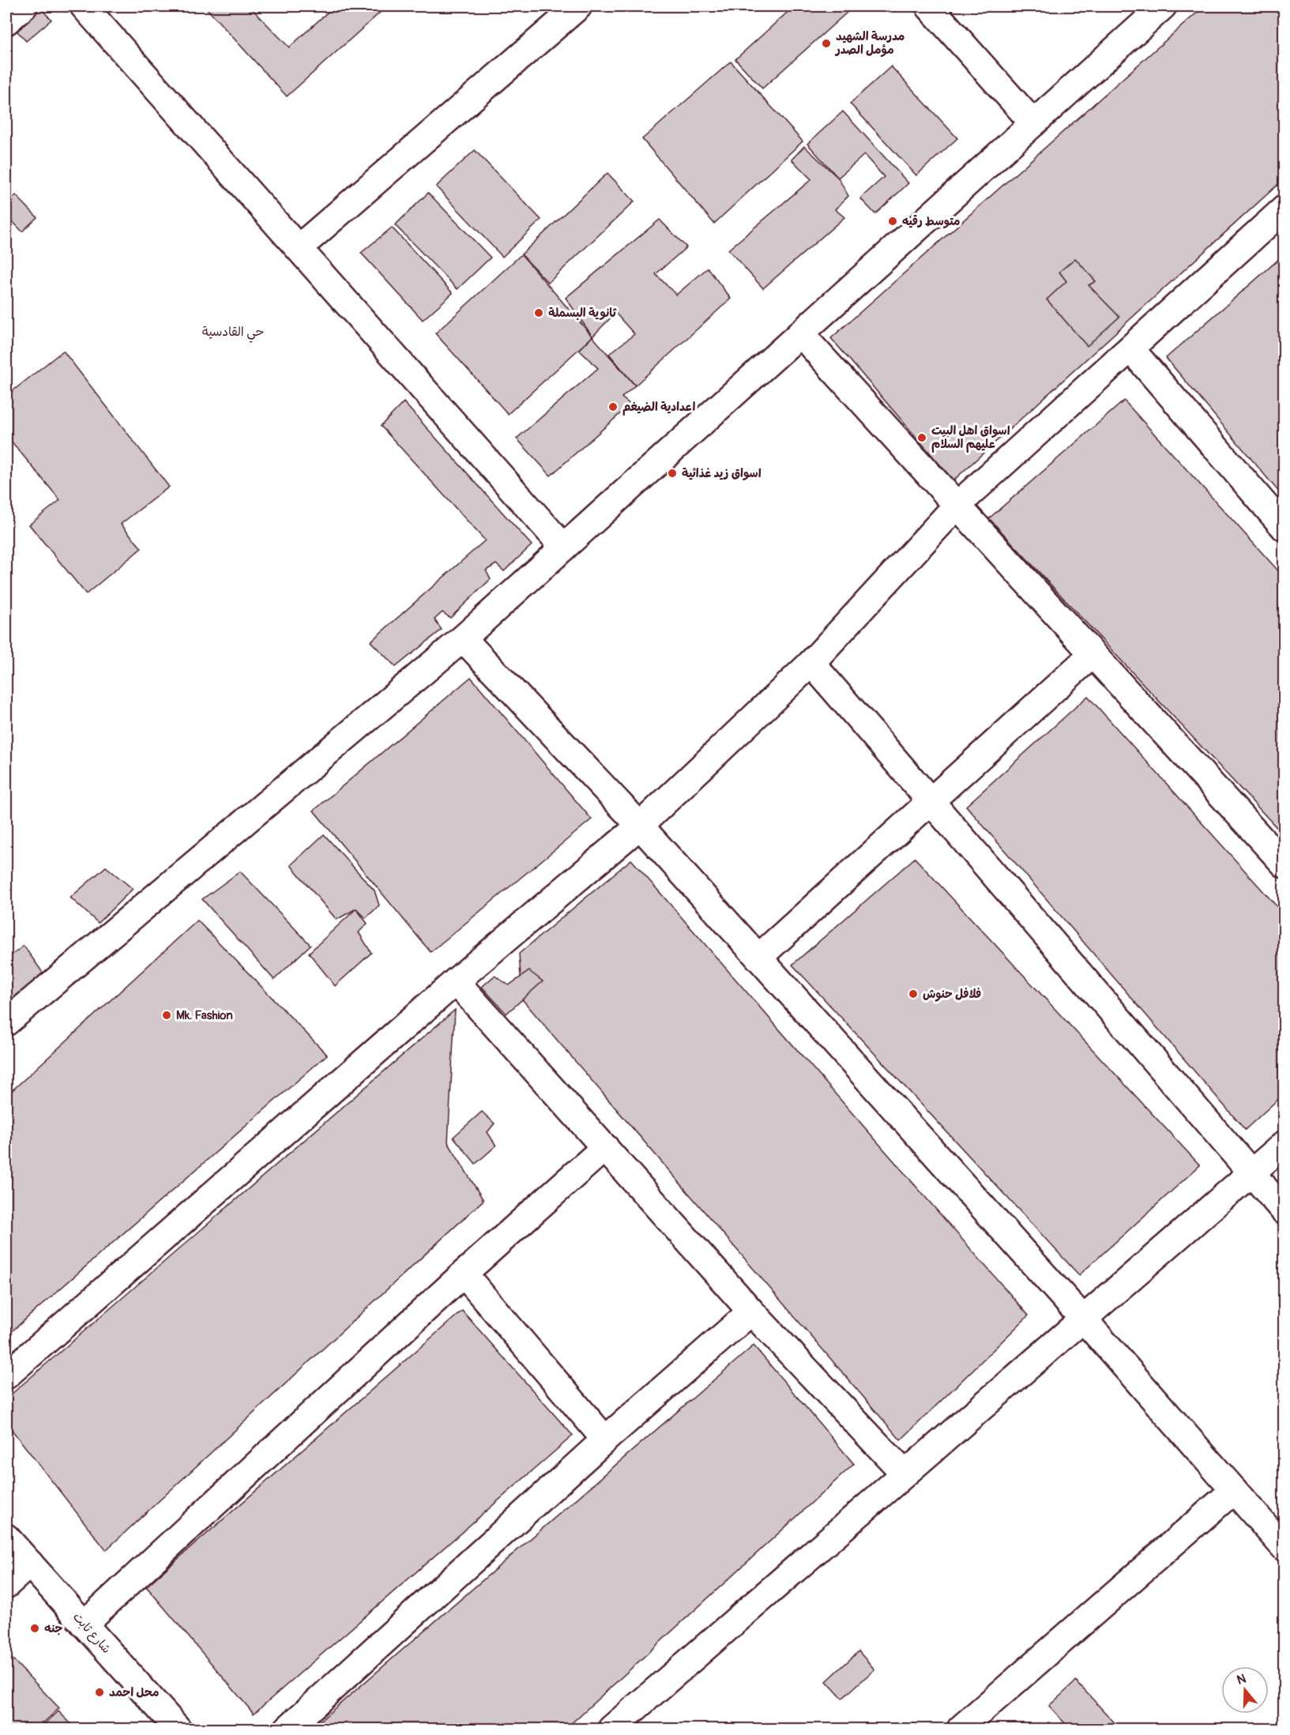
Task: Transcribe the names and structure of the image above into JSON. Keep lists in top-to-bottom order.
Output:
{
  "streets": {
    "street": ["شارع ثابت"]
  },
  "districts": ["حي القادسية"],
  "places": [
    "مدرسة الشهيد مؤمل الصدر",
    "متوسط رقيه",
    "ثانوية البسملة",
    "اعدادية الضيغم",
    "اسواق اهل البيت عليهم السلام",
    "اسواق زيد غذائية",
    "فلافل حنوش",
    "Mk. Fashion",
    "جنه",
    "محل احمد"
  ],
  "north": "top"
}
